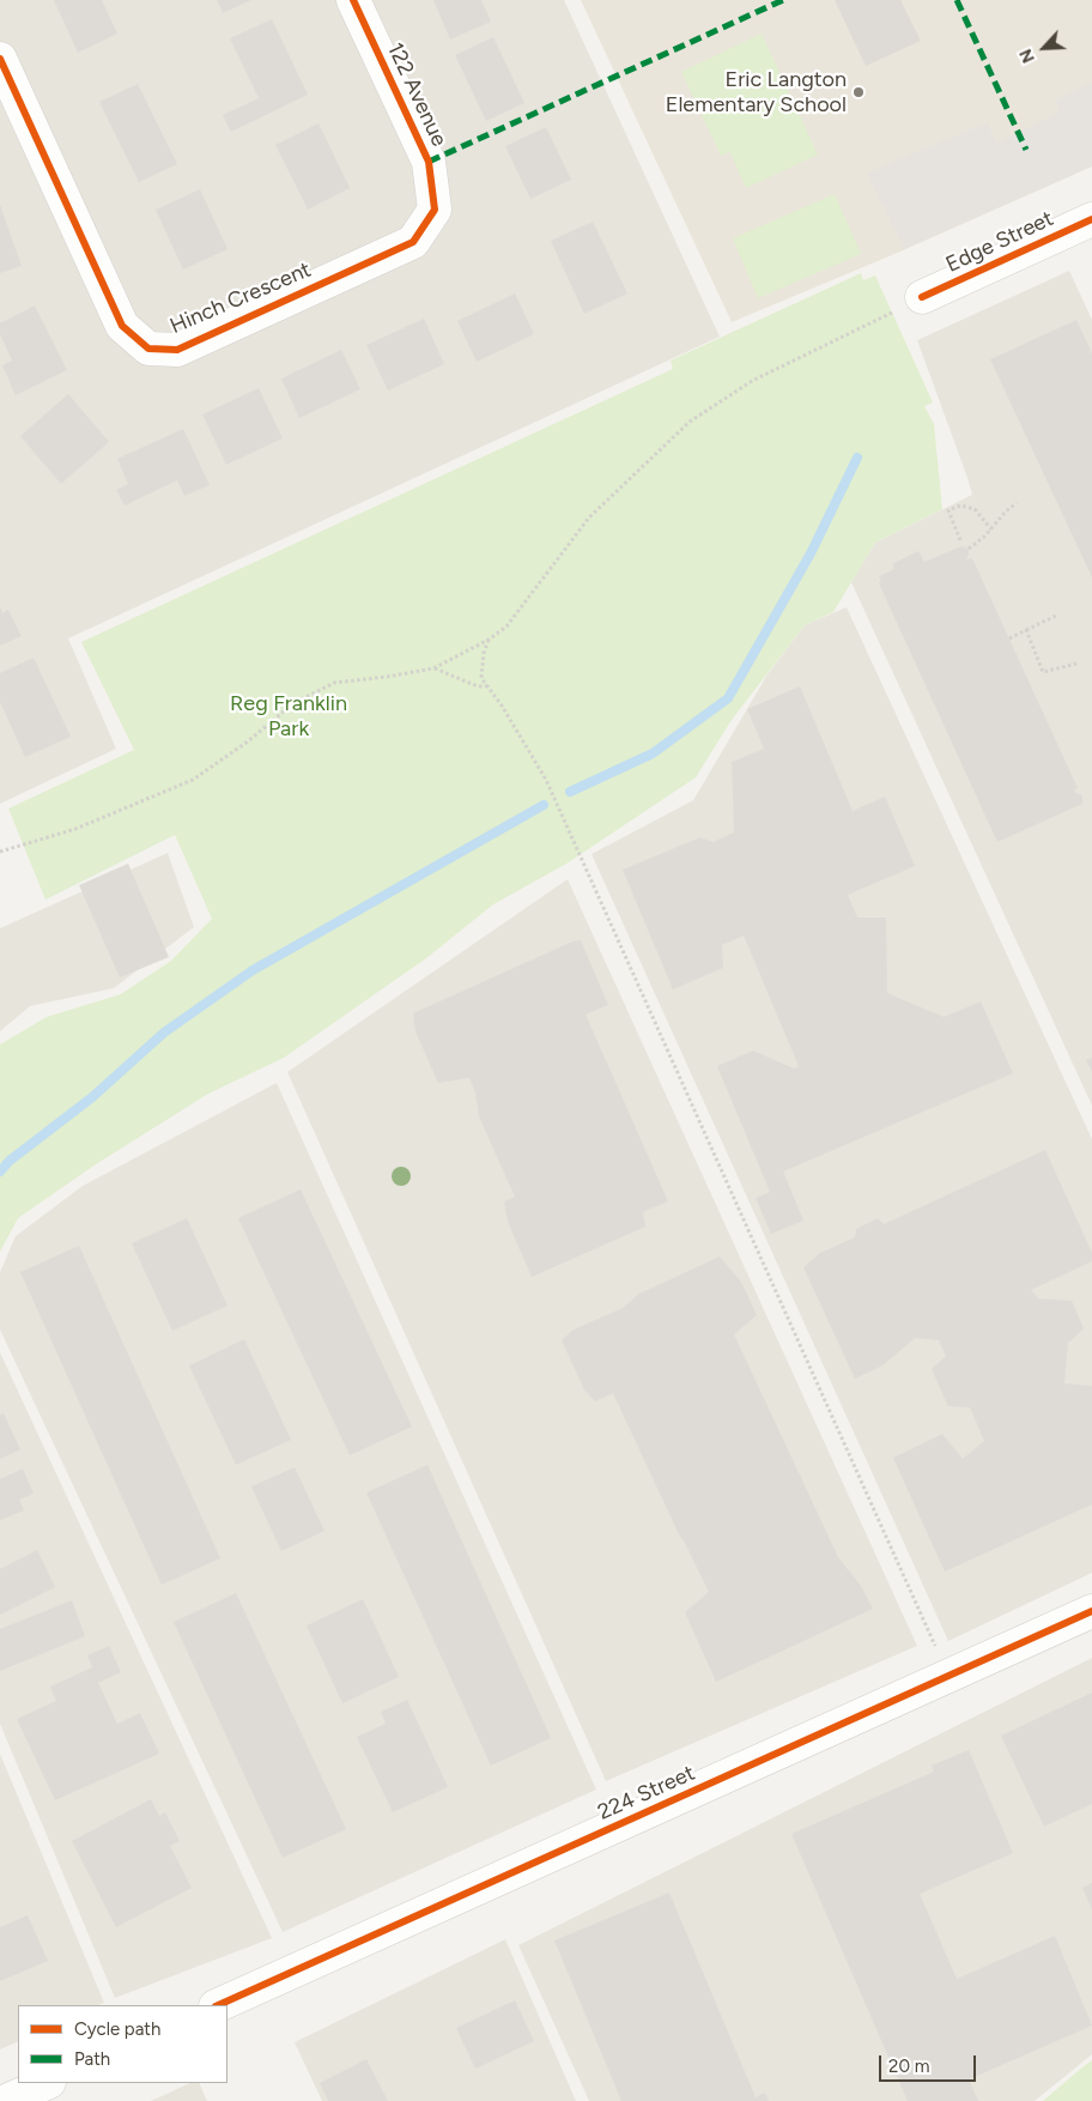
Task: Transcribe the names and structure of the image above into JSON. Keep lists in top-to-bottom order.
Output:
{
  "streets": {
    "street": [
      "122 Avenue",
      "Edge Street",
      "Hinch Crescent",
      "224 Street"
    ]
  },
  "crossings": [
    ["122 Avenue", "Hinch Crescent"]
  ],
  "parks": ["Reg Franklin Park"],
  "places": ["Eric Langton Elementary School"],
  "legend": ["Cycle path", "Path"],
  "scale_bar": "20 m",
  "north": "bottom left"
}
